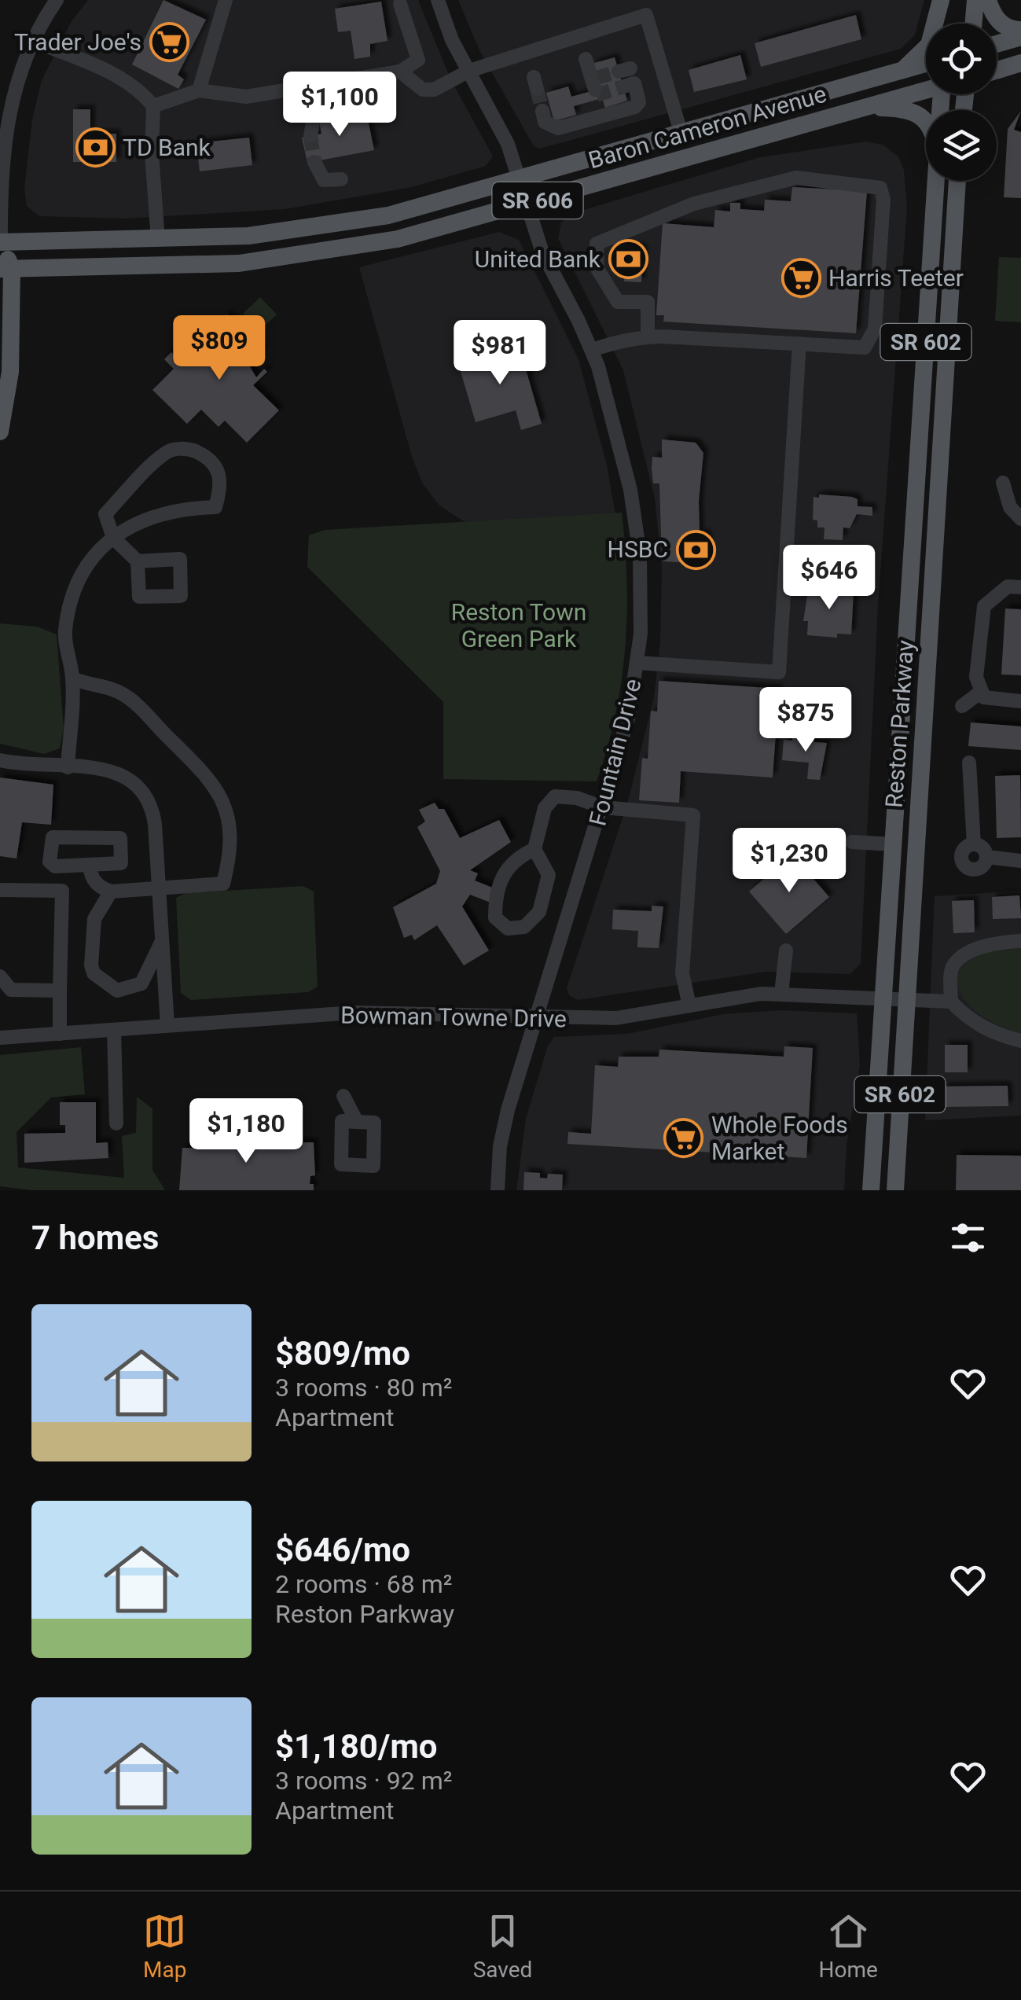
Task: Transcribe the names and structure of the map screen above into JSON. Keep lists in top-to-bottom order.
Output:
{
  "streets": {
    "main road": [
      "Baron Cameron Avenue",
      "SR 606",
      "SR 602",
      "Reston Parkway"
    ],
    "street": ["Fountain Drive", "Bowman Towne Drive"]
  },
  "crossings": [
    ["Baron Cameron Avenue", "Fountain Drive"],
    ["Reston Parkway", "Bowman Towne Drive"],
    ["Fountain Drive", "Bowman Towne Drive"]
  ],
  "parks": ["Reston Town Green Park"],
  "places": {
    "supermarket": ["Trader Joe's", "Harris Teeter", "Whole Foods Market"],
    "bank": ["TD Bank", "United Bank", "HSBC"]
  },
  "page": {
    "price": [
      "$1,100",
      "$809",
      "$981",
      "$646",
      "$875",
      "$1,230",
      "$1,180"
    ],
    "heading": "7 homes",
    "list": [
      {
        "name": "$809/mo",
        "note": "3 rooms · 80 m² · Apartment"
      },
      {
        "name": "$646/mo",
        "note": "2 rooms · 68 m² · Reston Parkway"
      },
      {
        "name": "$1,180/mo",
        "note": "3 rooms · 92 m² · Apartment"
      }
    ],
    "tabs": ["Map", "Saved", "Home"]
  }
}
